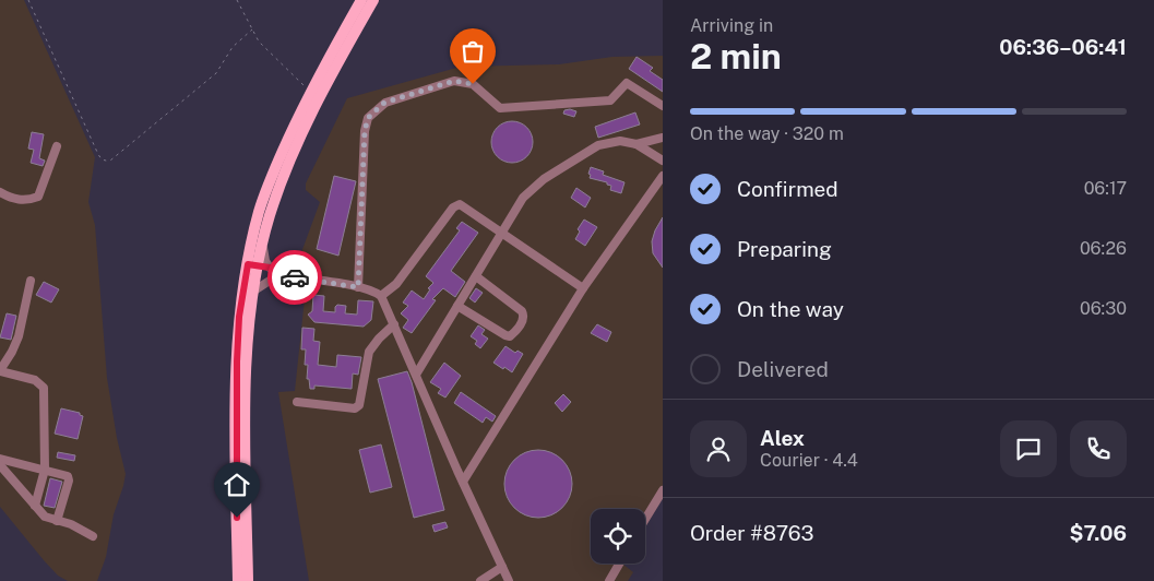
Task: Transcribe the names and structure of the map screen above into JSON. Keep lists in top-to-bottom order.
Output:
{
  "page": {
    "heading": ["2 min", "Arriving in", "06:36–06:41"],
    "panel": [
      "Alex",
      "Courier · 4.4",
      "Order #8763",
      "$7.06"
    ],
    "bar": "On the way · 320 m",
    "list": [
      ["Confirmed", "06:17"],
      ["Preparing", "06:26"],
      ["On the way", "06:30"],
      "Delivered"
    ]
  }
}
